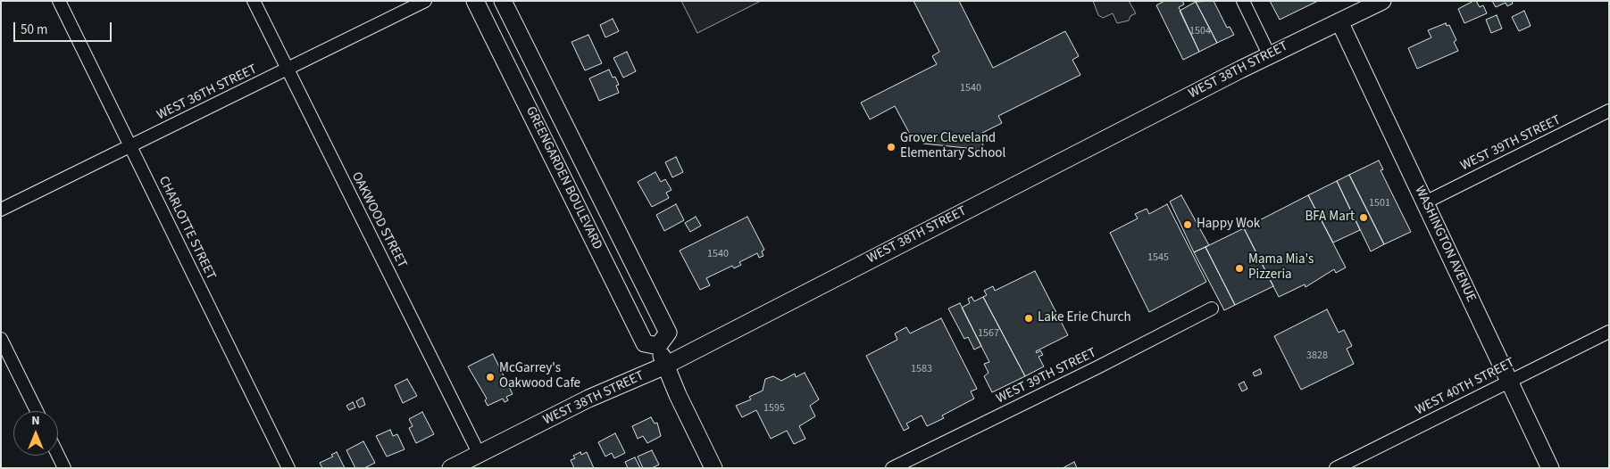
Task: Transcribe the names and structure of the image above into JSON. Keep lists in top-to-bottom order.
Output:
{
  "streets": {
    "street": [
      "WEST 38TH STREET",
      "WEST 36TH STREET",
      "WEST 39TH STREET",
      "GREENGARDEN BOULEVARD",
      "OAKWOOD STREET",
      "CHARLOTTE STREET",
      "WASHINGTON AVENUE",
      "WEST 40TH STREET"
    ]
  },
  "crossings": [
    ["WEST 38TH STREET", "OAKWOOD STREET"],
    ["WEST 38TH STREET", "WASHINGTON AVENUE"],
    ["WEST 36TH STREET", "OAKWOOD STREET"],
    ["WEST 36TH STREET", "CHARLOTTE STREET"],
    ["WEST 39TH STREET", "WASHINGTON AVENUE"],
    ["WASHINGTON AVENUE", "WEST 40TH STREET"]
  ],
  "places": [
    "Grover Cleveland Elementary School",
    "BFA Mart",
    "Happy Wok",
    "Mama Mia's Pizzeria",
    "Lake Erie Church",
    "McGarrey's Oakwood Cafe"
  ],
  "house_numbers": [
    "1504",
    "1540",
    "1501",
    "1540",
    "1545",
    "1567",
    "3828",
    "1583",
    "1595"
  ],
  "scale_bar": "50 m",
  "north": "top"
}
